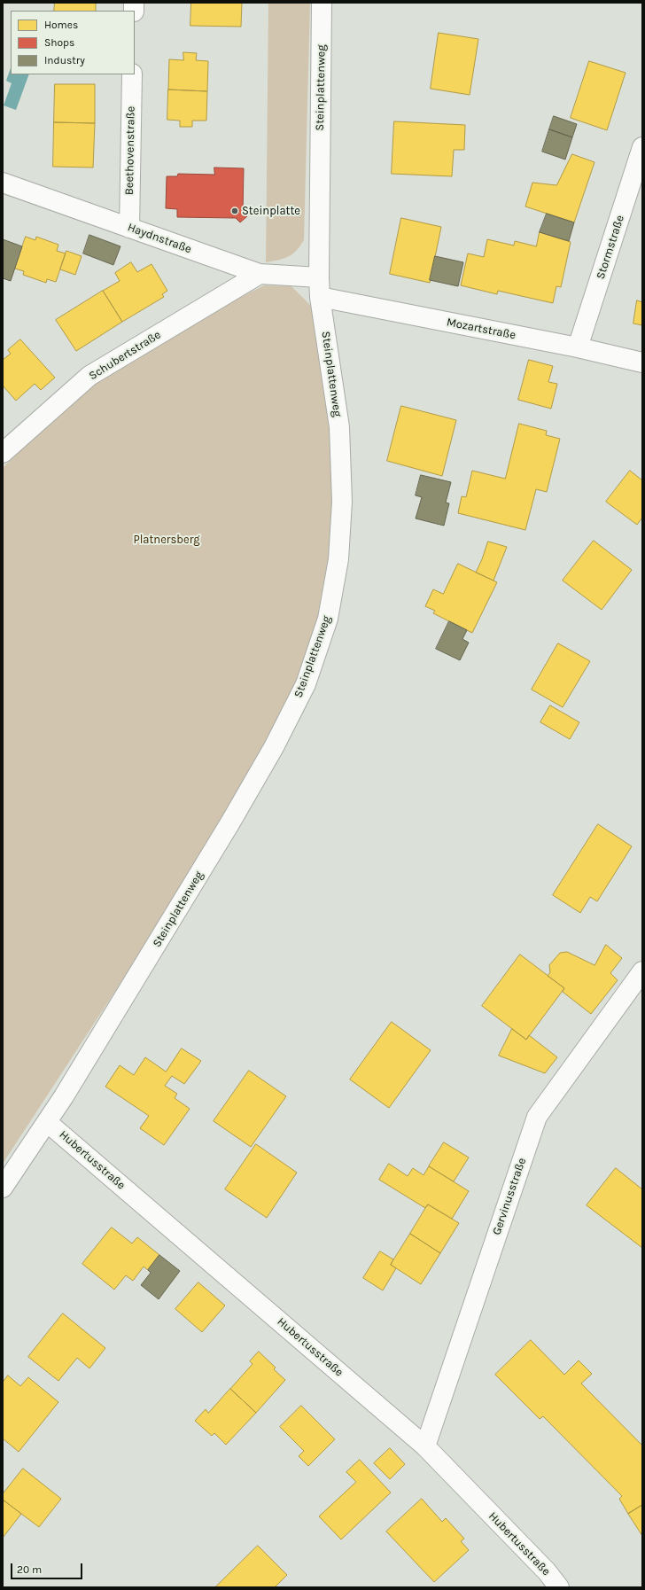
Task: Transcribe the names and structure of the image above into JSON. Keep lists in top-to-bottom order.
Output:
{
  "streets": {
    "street": [
      "Steinplattenweg",
      "Beethovenstraße",
      "Haydnstraße",
      "Stormstraße",
      "Mozartstraße",
      "Schubertstraße",
      "Hubertusstraße",
      "Gervinusstraße"
    ]
  },
  "crossings": [
    ["Steinplattenweg", "Haydnstraße"],
    ["Steinplattenweg", "Mozartstraße"],
    ["Steinplattenweg", "Hubertusstraße"],
    ["Beethovenstraße", "Haydnstraße"],
    ["Haydnstraße", "Schubertstraße"],
    ["Stormstraße", "Mozartstraße"],
    ["Hubertusstraße", "Gervinusstraße"]
  ],
  "parks": ["Platnersberg"],
  "places": ["Steinplatte"],
  "legend": ["Homes", "Shops", "Industry"],
  "scale_bar": "20 m"
}
